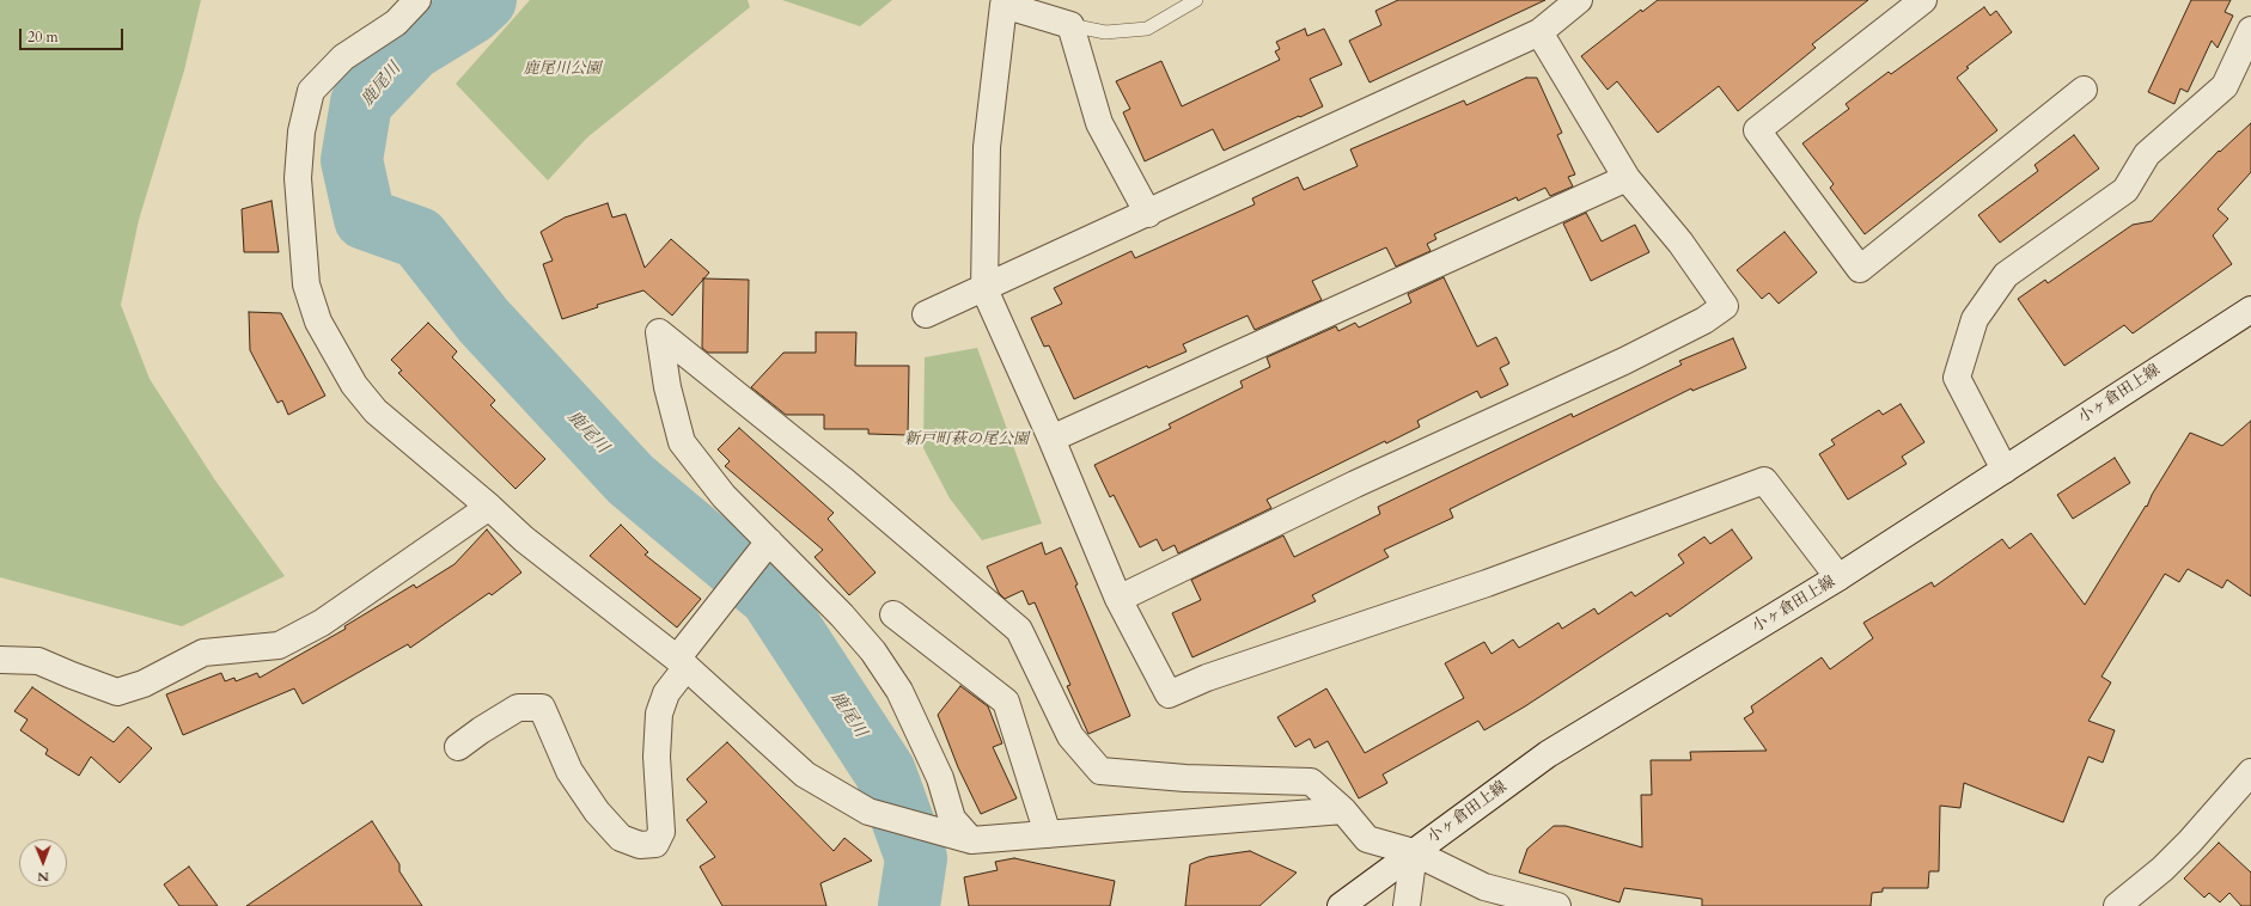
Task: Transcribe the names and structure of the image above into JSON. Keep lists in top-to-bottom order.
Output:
{
  "streets": {
    "street": ["小ヶ倉田上線"]
  },
  "water": ["鹿尾川"],
  "parks": ["鹿尾川公園", "新戸町萩の尾公園"],
  "scale_bar": "20 m",
  "north": "bottom"
}
